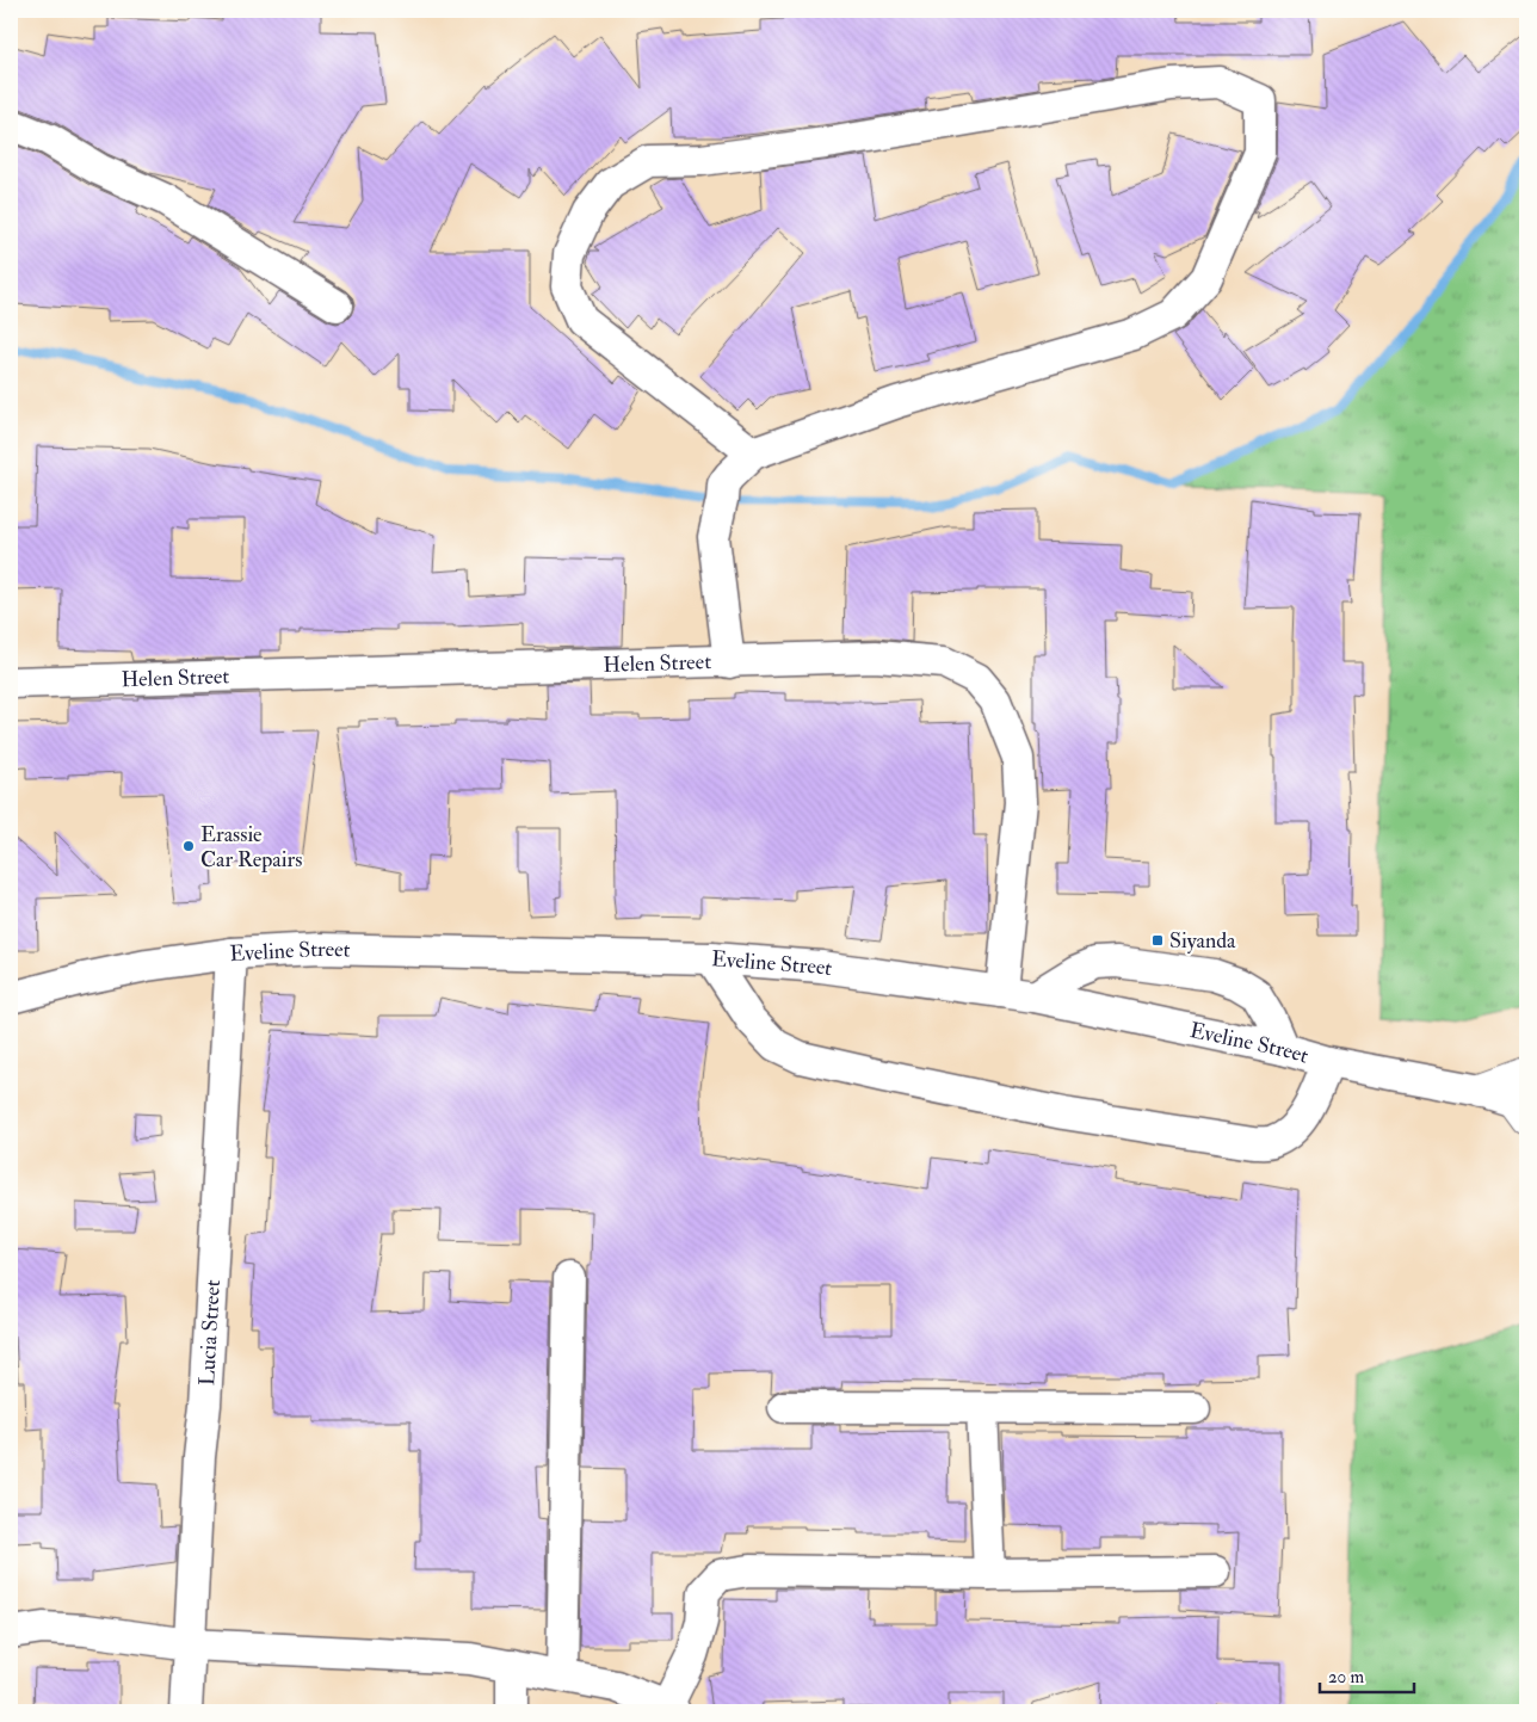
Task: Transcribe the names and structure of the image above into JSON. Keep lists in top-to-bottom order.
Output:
{
  "streets": {
    "street": ["Helen Street", "Eveline Street", "Lucia Street"]
  },
  "crossings": [
    ["Helen Street", "Eveline Street"],
    ["Eveline Street", "Lucia Street"]
  ],
  "places": {
    "other": ["Erassie Car Repairs"],
    "transit": ["Siyanda"]
  },
  "scale_bar": "20 m"
}
